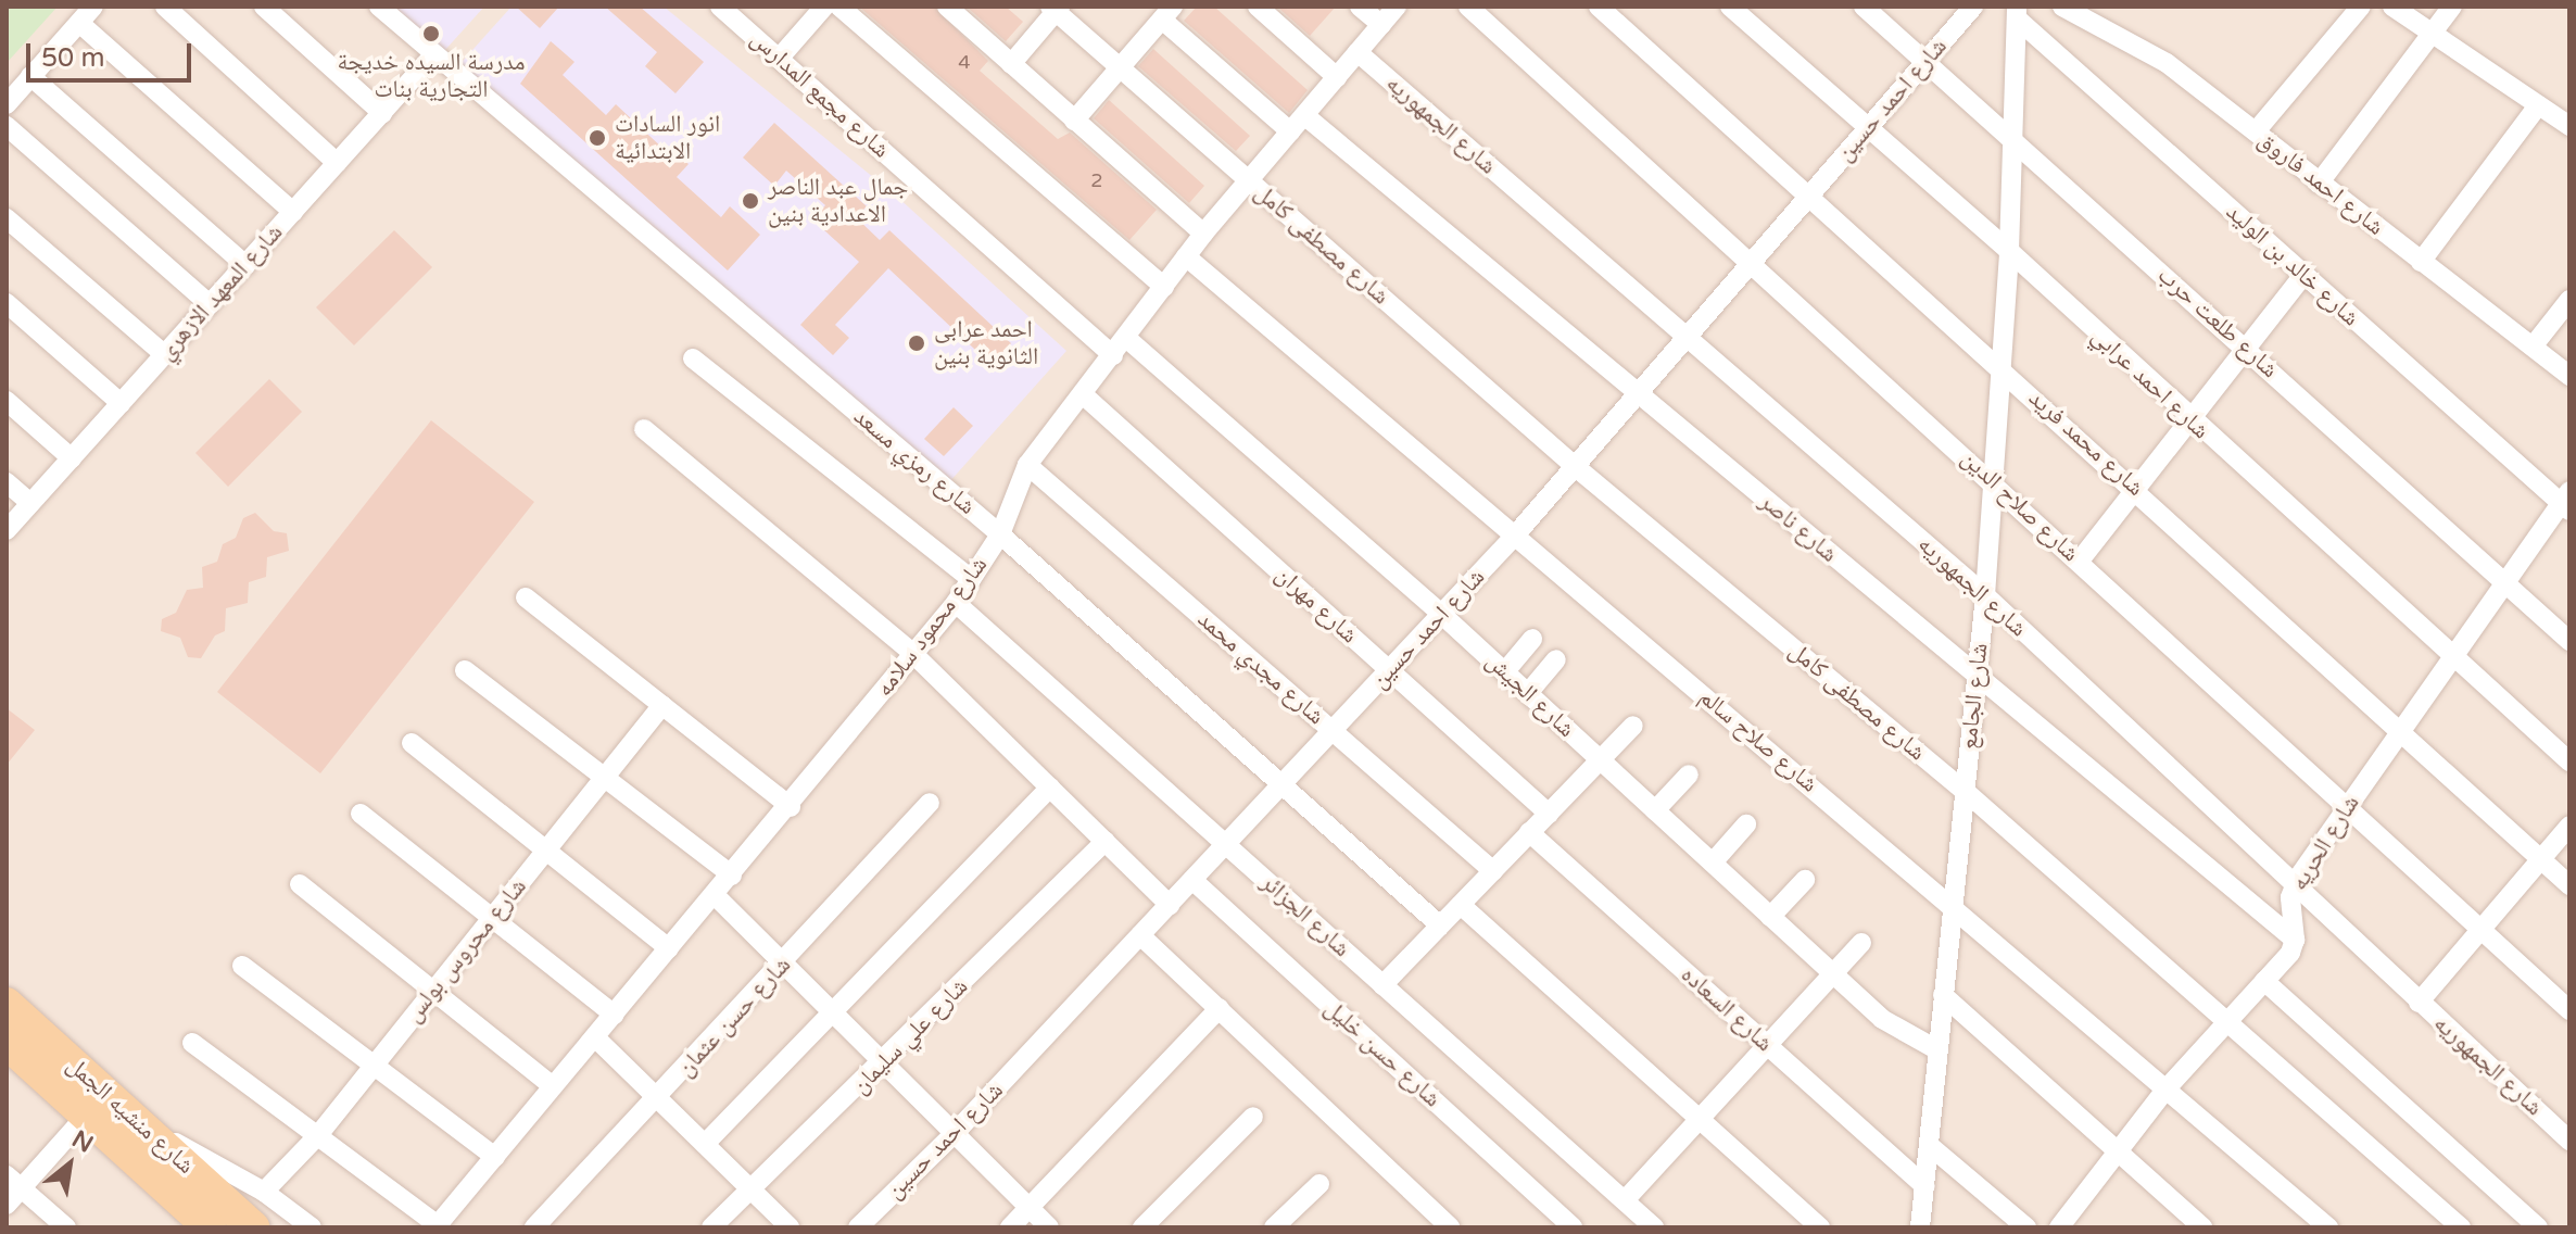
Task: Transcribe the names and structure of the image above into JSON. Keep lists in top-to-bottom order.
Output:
{
  "streets": {
    "main road": ["شارع منشيه الجمل"],
    "street": [
      "شارع مجمع المدارس",
      "شارع احمد حسين",
      "شارع الجمهوريه",
      "شارع احمد فاروق",
      "شارع مصطفى كامل",
      "شارع خالد بن الوليد",
      "شارع المعهد الازهري",
      "شارع طلعت حرب",
      "شارع احمد عرابي",
      "شارع محمد فريد",
      "شارع رمزي مسعد",
      "شارع صلاح الدين",
      "شارع ناصر",
      "شارع مهران",
      "شارع محمود سلامه",
      "شارع مجدي محمد",
      "شارع الجيش",
      "شارع الجامع",
      "شارع صلاح سالم",
      "شارع الحريه",
      "شارع الجزائر",
      "شارع محروس بولس",
      "شارع السعاده",
      "شارع حسن عثمان",
      "شارع علي سليمان",
      "شارع حسن خليل"
    ]
  },
  "crossings": [
    ["شارع مجمع المدارس", "شارع محمود سلامه"],
    ["شارع احمد حسين", "شارع الجمهوريه"],
    ["شارع احمد حسين", "شارع مصطفى كامل"],
    ["شارع احمد حسين", "شارع طلعت حرب"],
    ["شارع احمد حسين", "شارع احمد عرابي"],
    ["شارع احمد حسين", "شارع محمد فريد"],
    ["شارع احمد حسين", "شارع رمزي مسعد"],
    ["شارع احمد حسين", "شارع صلاح الدين"],
    ["شارع احمد حسين", "شارع ناصر"],
    ["شارع احمد حسين", "شارع مهران"],
    ["شارع احمد حسين", "شارع مجدي محمد"],
    ["شارع احمد حسين", "شارع الجيش"],
    ["شارع احمد حسين", "شارع صلاح سالم"],
    ["شارع احمد حسين", "شارع الجزائر"],
    ["شارع احمد حسين", "شارع حسن خليل"],
    ["شارع الجمهوريه", "شارع محمود سلامه"],
    ["شارع الجمهوريه", "شارع الجامع"],
    ["شارع الجمهوريه", "شارع الحريه"],
    ["شارع مصطفى كامل", "شارع محمود سلامه"],
    ["شارع مصطفى كامل", "شارع الجامع"],
    ["شارع خالد بن الوليد", "شارع الجامع"],
    ["شارع خالد بن الوليد", "شارع الحريه"],
    ["شارع المعهد الازهري", "شارع رمزي مسعد"],
    ["شارع طلعت حرب", "شارع الجامع"],
    ["شارع طلعت حرب", "شارع الحريه"],
    ["شارع احمد عرابي", "شارع الجامع"],
    ["شارع احمد عرابي", "شارع الحريه"],
    ["شارع محمد فريد", "شارع الجامع"],
    ["شارع محمد فريد", "شارع الحريه"],
    ["شارع رمزي مسعد", "شارع محمود سلامه"],
    ["شارع صلاح الدين", "شارع الجامع"],
    ["شارع صلاح الدين", "شارع الحريه"],
    ["شارع ناصر", "شارع محمود سلامه"],
    ["شارع ناصر", "شارع الجامع"],
    ["شارع ناصر", "شارع الحريه"],
    ["شارع مهران", "شارع محمود سلامه"],
    ["شارع محمود سلامه", "شارع مجدي محمد"],
    ["شارع محمود سلامه", "شارع الجيش"],
    ["شارع محمود سلامه", "شارع صلاح سالم"],
    ["شارع محمود سلامه", "شارع الجزائر"],
    ["شارع الجيش", "شارع الجامع"],
    ["شارع الجامع", "شارع صلاح سالم"],
    ["شارع الجامع", "شارع السعاده"]
  ],
  "places": [
    "مدرسة السيده خديجة التجارية بنات",
    "انور السادات الابتدائية",
    "جمال عبد الناصر الاعدادية بنين",
    "احمد عرابى الثانوية بنين"
  ],
  "house_numbers": ["4", "2"],
  "scale_bar": "50 m",
  "north": "top right"
}
